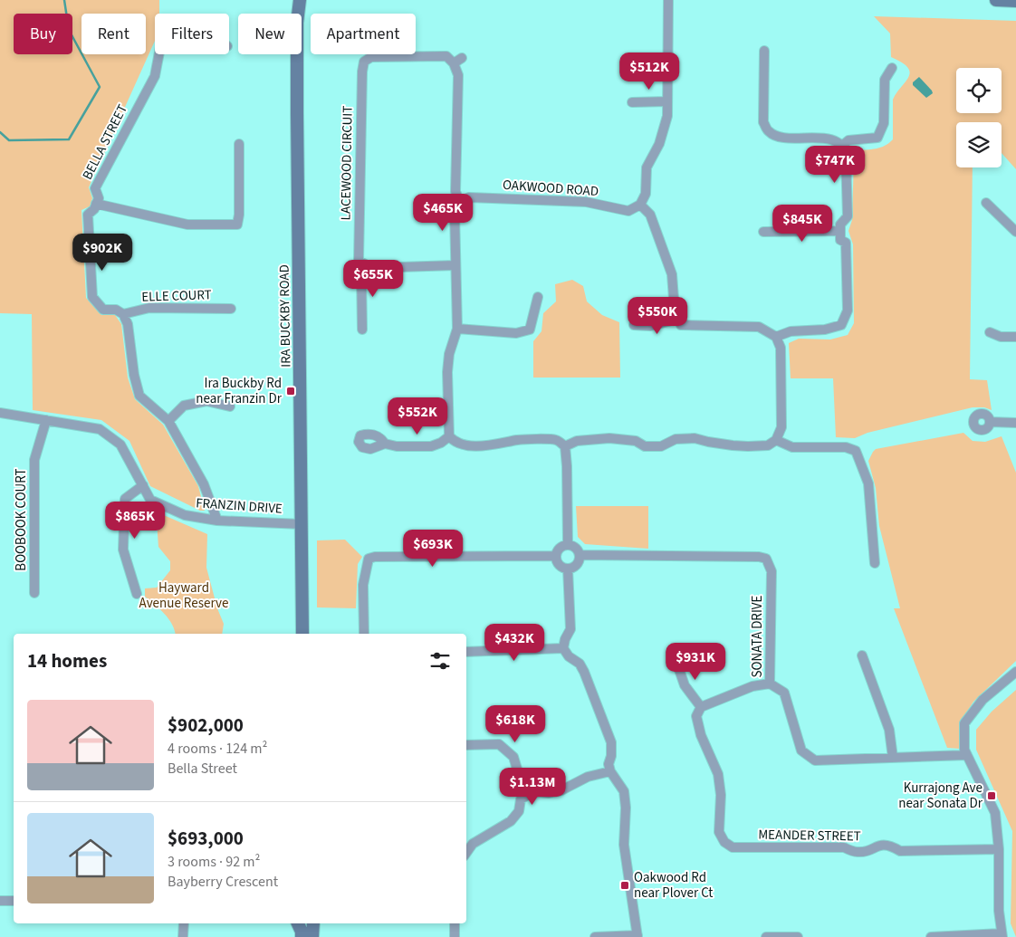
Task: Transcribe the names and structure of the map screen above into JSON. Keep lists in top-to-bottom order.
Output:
{
  "streets": {
    "street": [
      "BELLA STREET",
      "LACEWOOD CIRCUIT",
      "OAKWOOD ROAD",
      "ELLE COURT",
      "IRA BUCKBY ROAD",
      "FRANZIN DRIVE",
      "BOOBOOK COURT",
      "SONATA DRIVE",
      "MEANDER STREET"
    ]
  },
  "crossings": [
    ["BELLA STREET", "ELLE COURT"],
    ["IRA BUCKBY ROAD", "FRANZIN DRIVE"],
    ["FRANZIN DRIVE", "BOOBOOK COURT"]
  ],
  "parks": ["Hayward Avenue Reserve"],
  "places": {
    "transit": ["Ira Buckby Rd near Franzin Dr", "Kurrajong Ave near Sonata Dr", "Oakwood Rd near Plover Ct"]
  },
  "page": {
    "chip": [
      "Buy",
      "Rent",
      "Filters",
      "New",
      "Apartment"
    ],
    "price": [
      "$512K",
      "$747K",
      "$465K",
      "$845K",
      "$902K",
      "$655K",
      "$550K",
      "$552K",
      "$865K",
      "$693K",
      "$432K",
      "$931K",
      "$618K",
      "$1.13M"
    ],
    "heading": "14 homes",
    "list": [
      {
        "name": "$902,000",
        "note": "4 rooms · 124 m² · Bella Street"
      },
      {
        "name": "$693,000",
        "note": "3 rooms · 92 m² · Bayberry Crescent"
      }
    ]
  }
}
